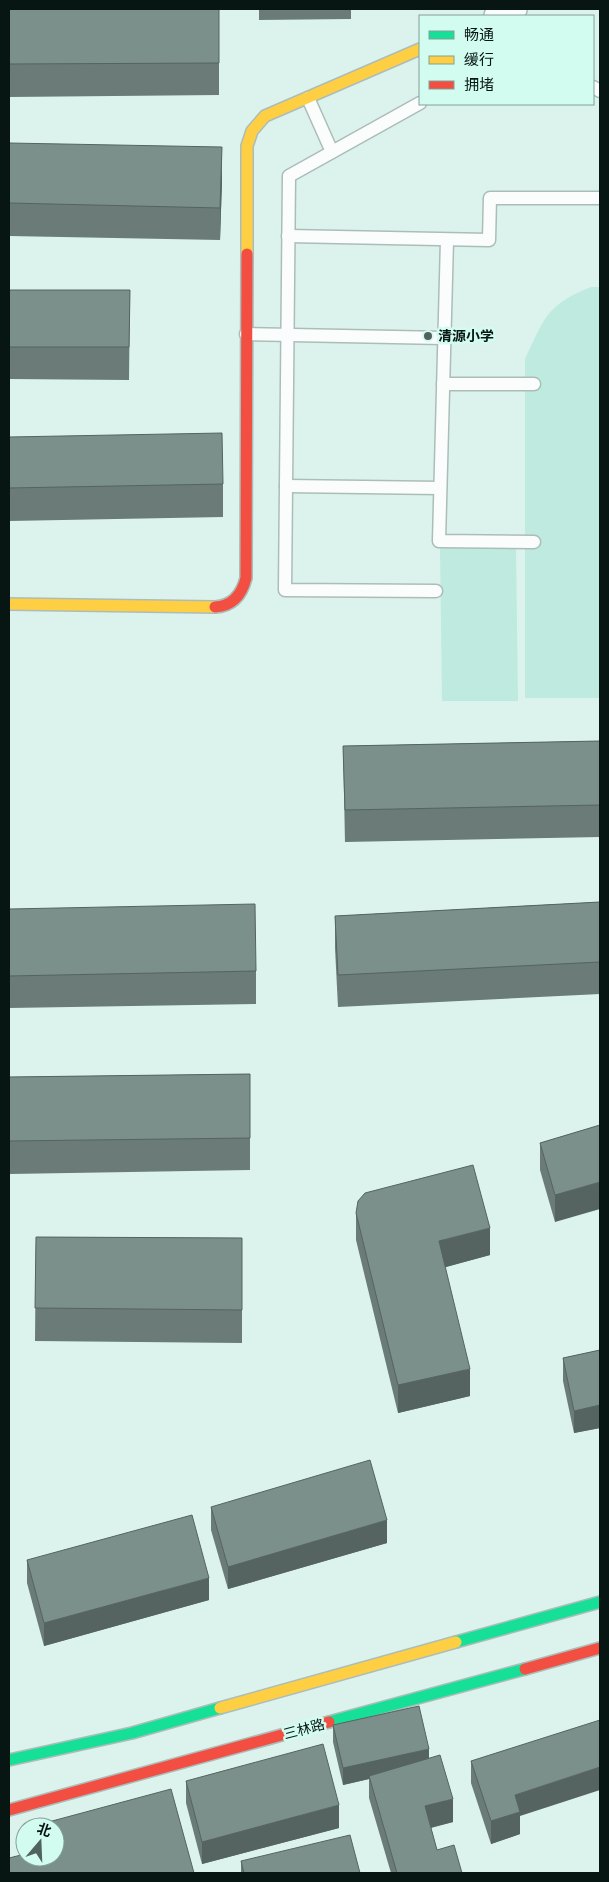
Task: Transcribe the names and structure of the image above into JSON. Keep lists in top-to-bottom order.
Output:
{
  "streets": {
    "main road": ["三林路"]
  },
  "places": ["清源小学"],
  "legend": ["畅通", "缓行", "拥堵"],
  "north": "top"
}
